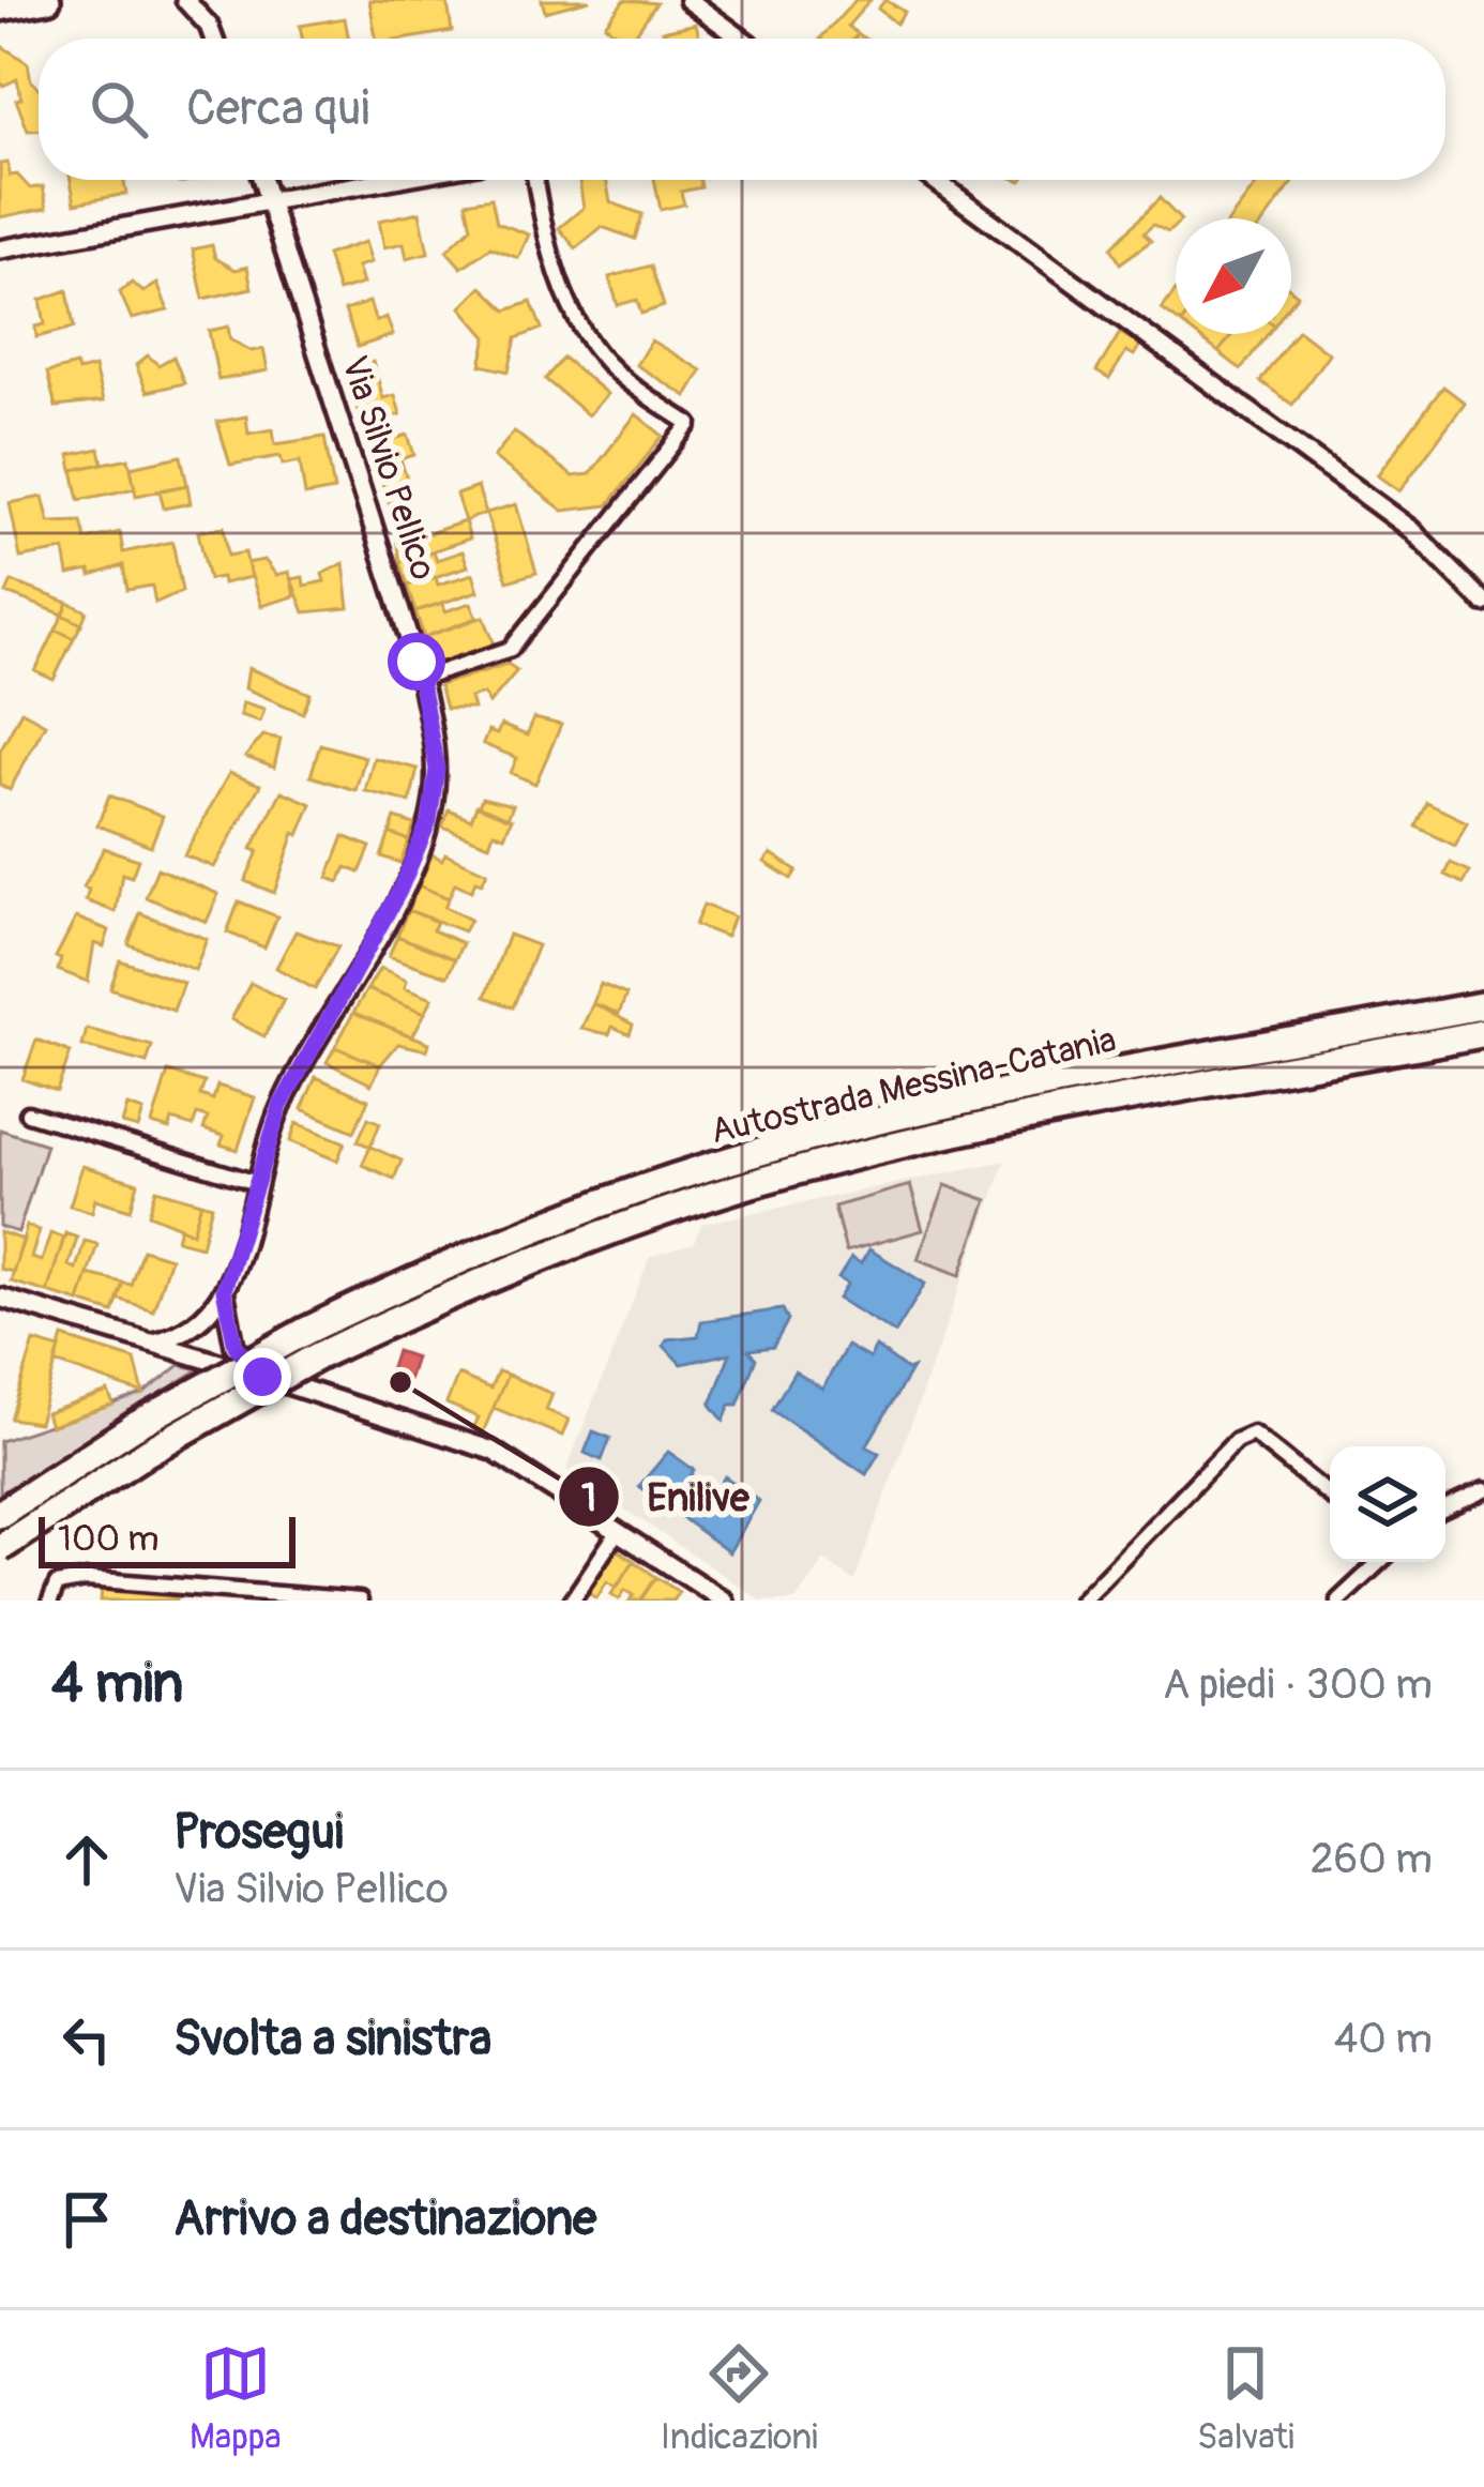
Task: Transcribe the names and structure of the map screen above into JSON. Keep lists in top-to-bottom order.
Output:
{
  "streets": {
    "highway": ["Autostrada Messina-Catania"],
    "street": ["Via Silvio Pellico"]
  },
  "places": ["Enilive"],
  "scale_bar": "100 m",
  "north": "bottom left",
  "page": {
    "search": "Cerca qui",
    "scale": "100 m",
    "heading": ["4 min", "A piedi · 300 m"],
    "list": [
      ["Prosegui", "Via Silvio Pellico", "260 m"],
      ["Svolta a sinistra", "40 m"],
      "Arrivo a destinazione"
    ],
    "nav": ["Mappa", "Indicazioni", "Salvati"]
  }
}
